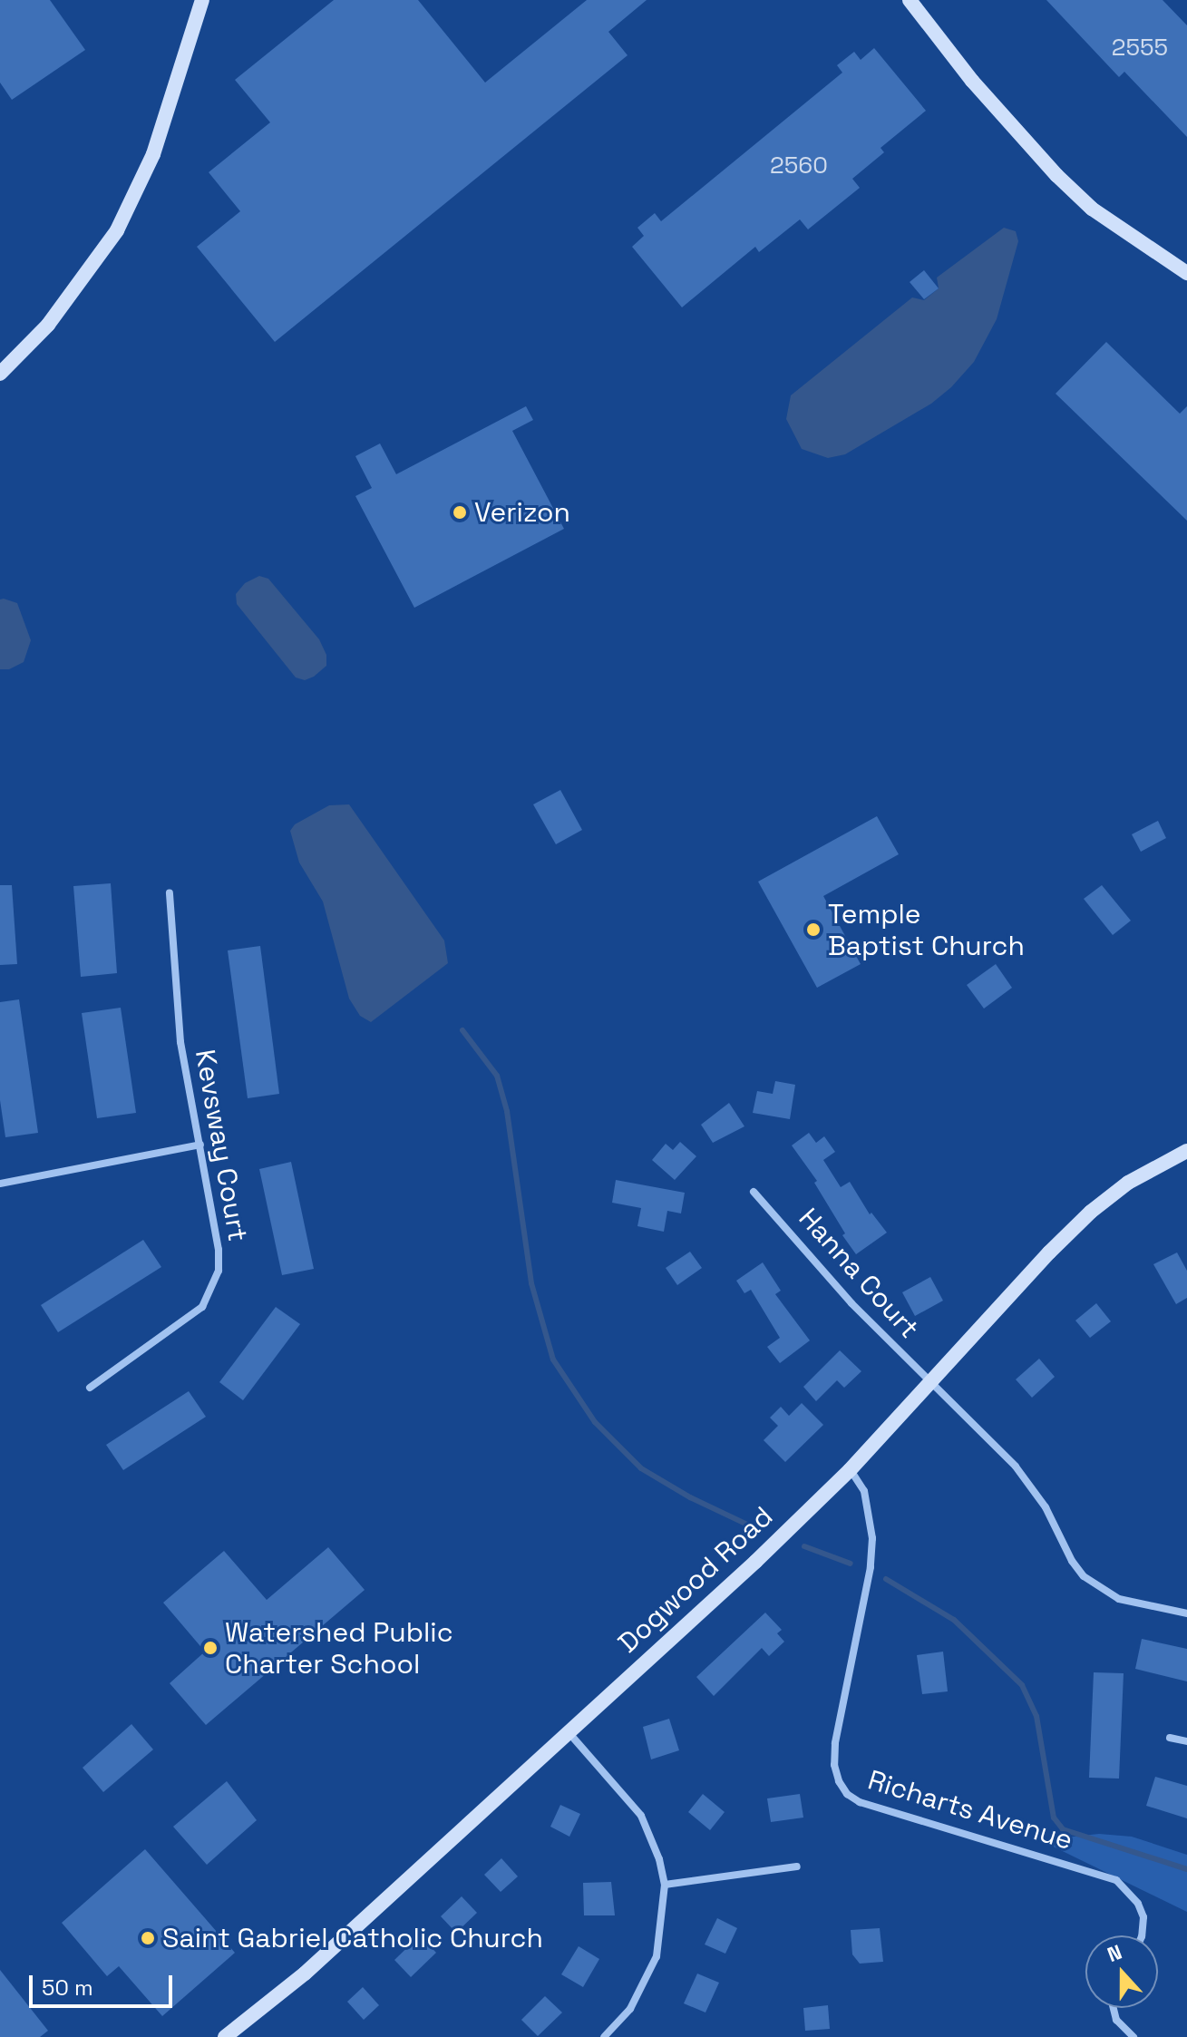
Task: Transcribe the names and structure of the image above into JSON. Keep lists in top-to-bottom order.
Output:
{
  "streets": {
    "main road": ["Dogwood Road"],
    "street": ["Kevsway Court", "Hanna Court", "Richarts Avenue"]
  },
  "crossings": [
    ["Hanna Court", "Dogwood Road"],
    ["Dogwood Road", "Richarts Avenue"]
  ],
  "places": [
    "Verizon",
    "Temple Baptist Church",
    "Watershed Public Charter School",
    "Saint Gabriel Catholic Church"
  ],
  "house_numbers": ["2555", "2560"],
  "scale_bar": "50 m",
  "north": "top"
}
